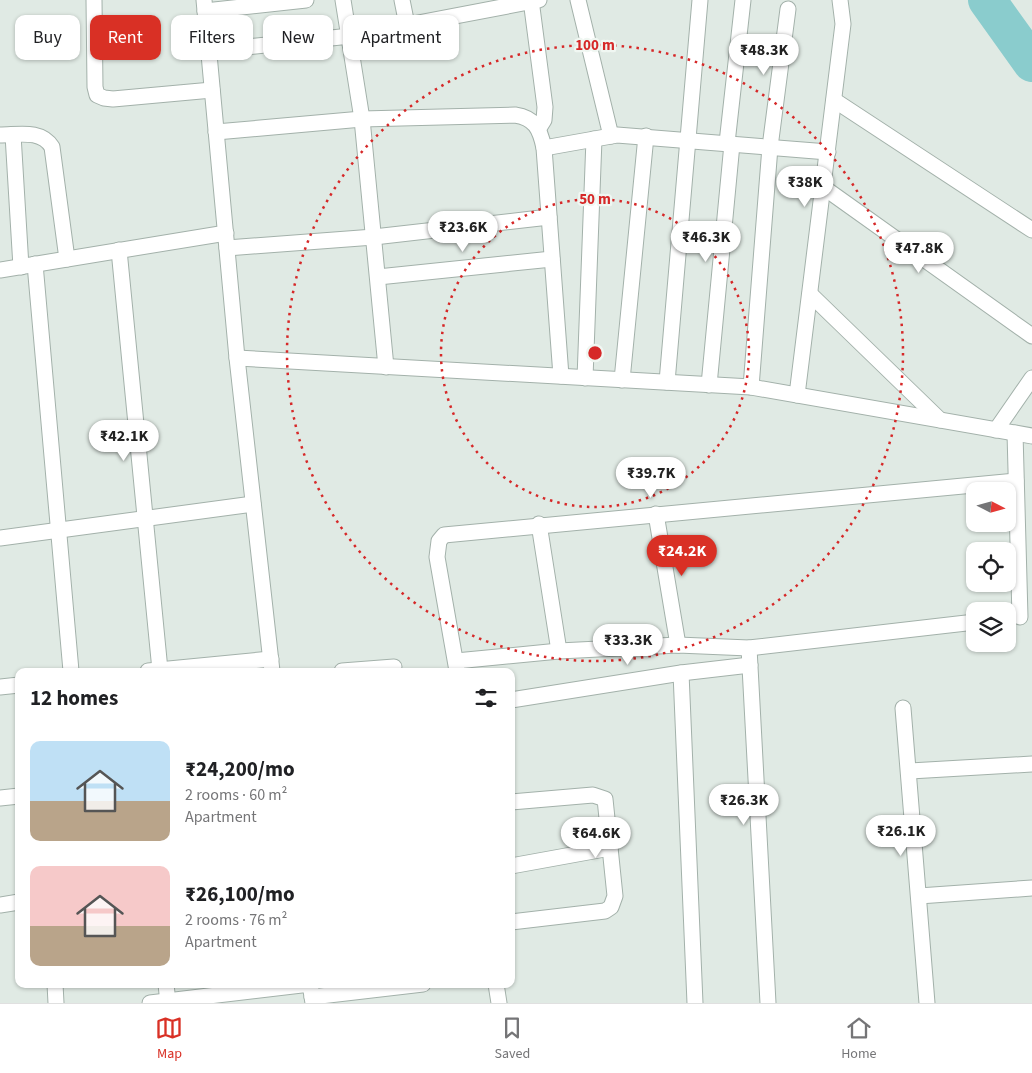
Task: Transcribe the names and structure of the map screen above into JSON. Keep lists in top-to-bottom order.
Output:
{
  "north": "right",
  "page": {
    "chip": [
      "Buy",
      "Rent",
      "Filters",
      "New",
      "Apartment"
    ],
    "price": [
      "₹48.3K",
      "₹38K",
      "₹23.6K",
      "₹46.3K",
      "₹47.8K",
      "₹42.1K",
      "₹39.7K",
      "₹24.2K",
      "₹33.3K",
      "₹26.3K",
      "₹26.1K",
      "₹64.6K"
    ],
    "heading": "12 homes",
    "list": [
      {
        "name": "₹24,200/mo",
        "note": "2 rooms · 60 m² · Apartment"
      },
      {
        "name": "₹26,100/mo",
        "note": "2 rooms · 76 m² · Apartment"
      }
    ],
    "tabs": ["Map", "Saved", "Home"]
  },
  "rings": ["100 m", "50 m"]
}
